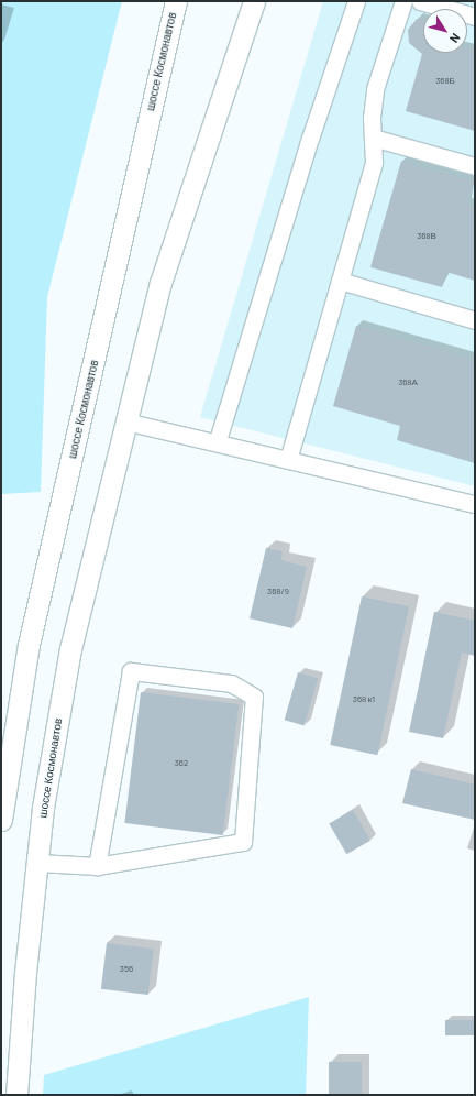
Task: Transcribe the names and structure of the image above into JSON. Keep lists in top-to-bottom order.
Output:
{
  "streets": {
    "main road": ["шоссе Космонавтов"]
  },
  "house_numbers": [
    "368Б",
    "368В",
    "368А",
    "368/9",
    "368 к1",
    "362",
    "356"
  ],
  "north": "bottom right"
}
